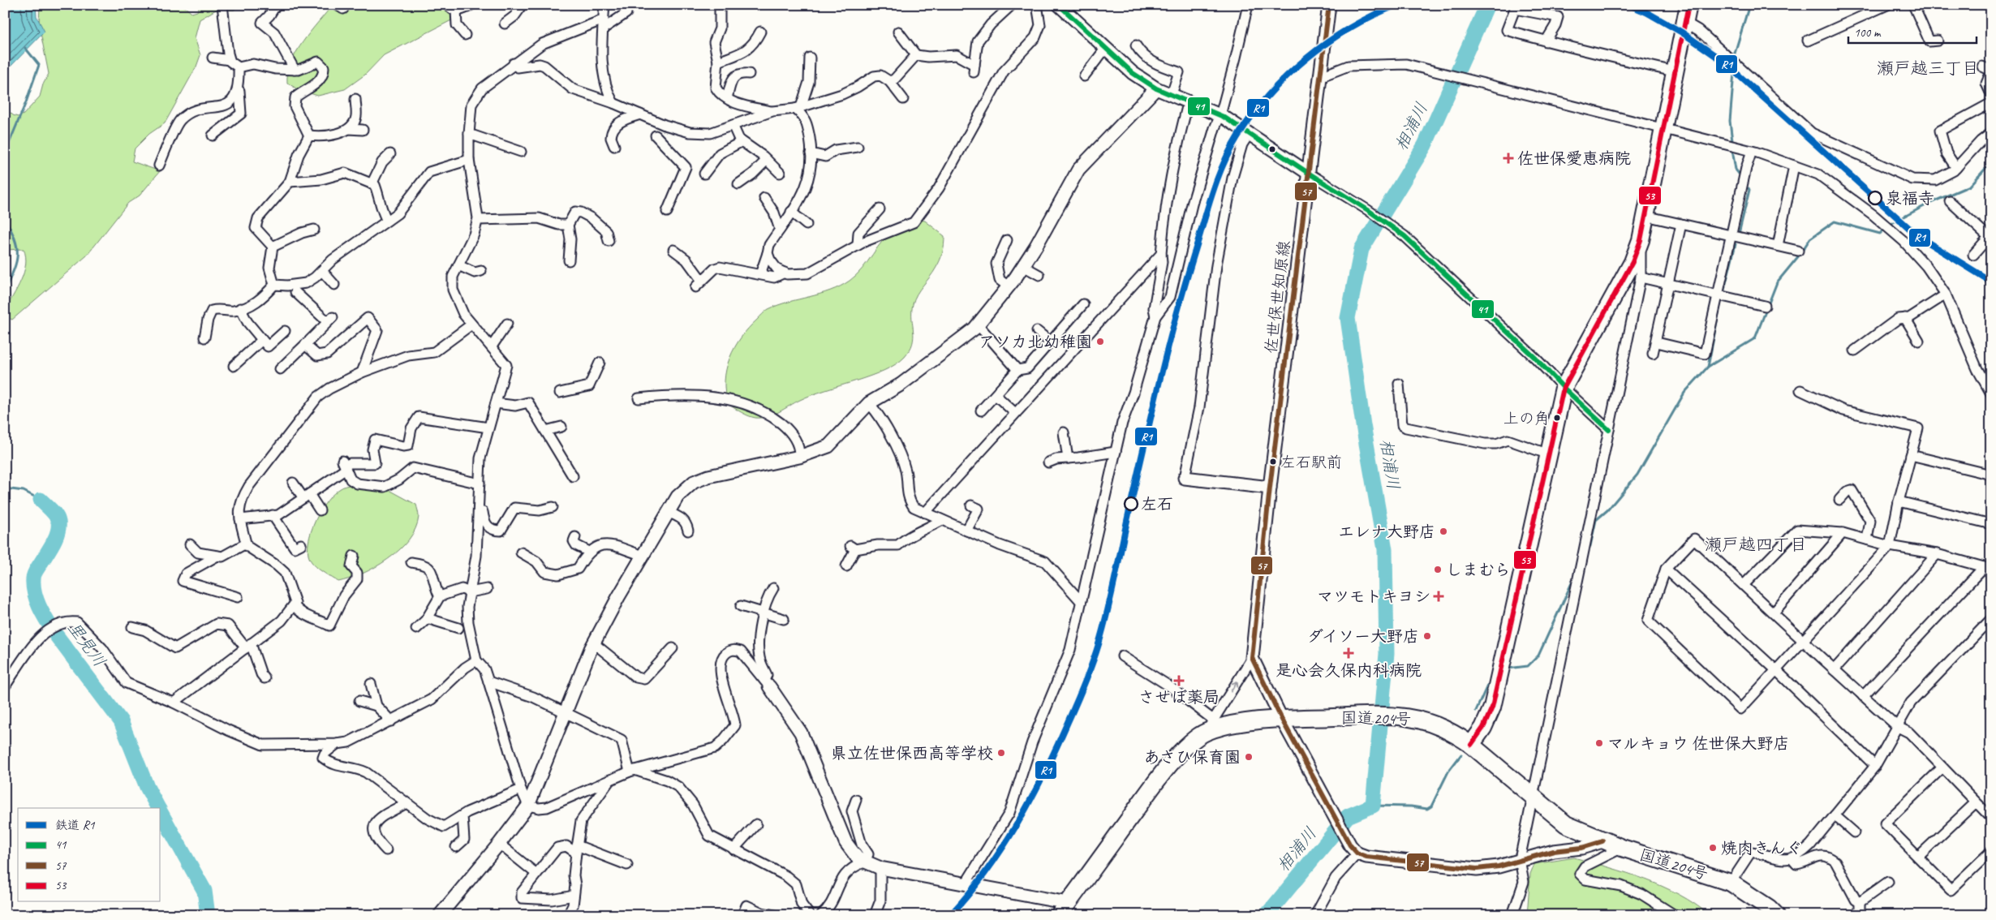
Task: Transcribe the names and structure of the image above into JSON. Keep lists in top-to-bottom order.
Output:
{
  "streets": {
    "highway": ["国道204号"],
    "street": ["佐世保世知原線"]
  },
  "districts": ["瀬戸越三丁目", "瀬戸越四丁目"],
  "water": ["相浦川", "里見川"],
  "places": {
    "health": [
      "佐世保愛恵病院",
      "マツモトキヨシ",
      "是心会久保内科病院",
      "させぼ薬局"
    ],
    "other": [
      "泉福寺",
      "アソカ北幼稚園",
      "上の角",
      "左石駅前",
      "左石",
      "エレナ大野店",
      "しまむら",
      "ダイソー大野店",
      "マルキョウ 佐世保大野店",
      "県立佐世保西高等学校",
      "あさひ保育園",
      "焼肉きんぐ"
    ]
  },
  "lines": [
    "rail line R1",
    "transit line 41",
    "transit line 57",
    "transit line 53"
  ],
  "legend": [
    "鉄道 R1",
    "41",
    "57",
    "53"
  ],
  "scale_bar": "100 m"
}
